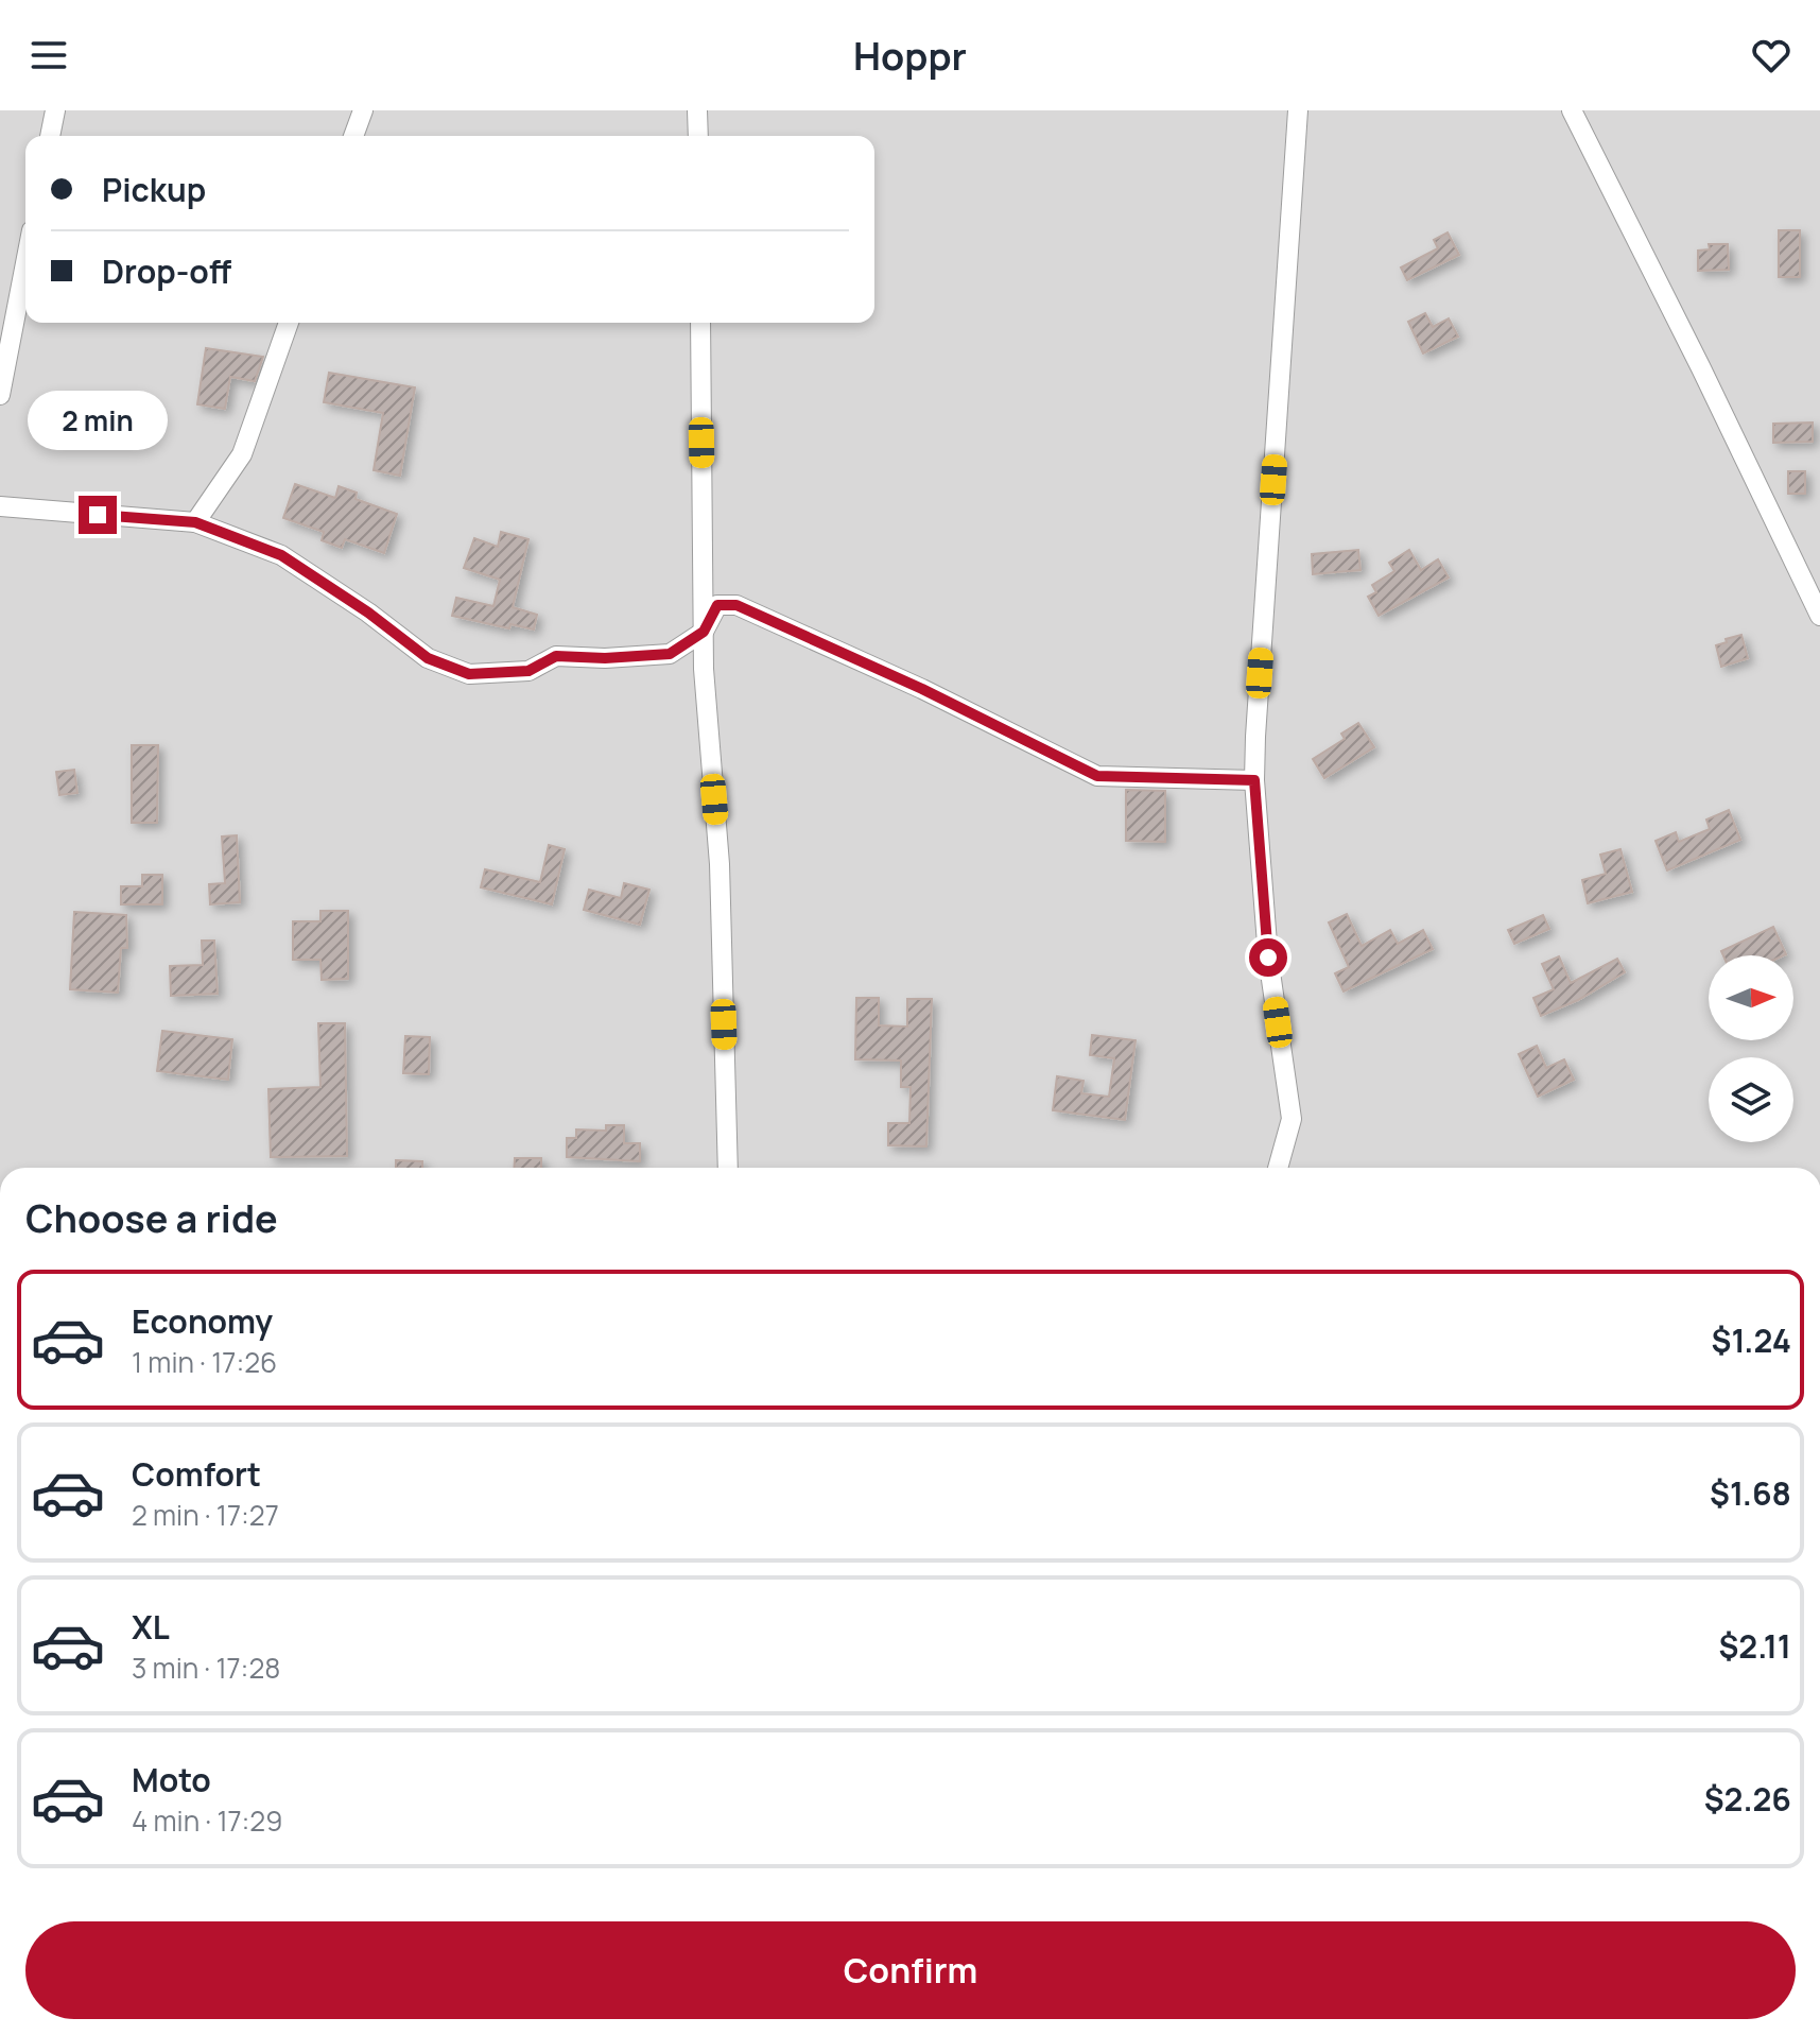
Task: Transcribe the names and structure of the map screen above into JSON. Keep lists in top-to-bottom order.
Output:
{
  "north": "right",
  "page": {
    "header": "Hoppr",
    "banner": ["Pickup", "Drop-off"],
    "bubble": "2 min",
    "heading": "Choose a ride",
    "list": [
      {
        "name": "Economy",
        "note": "1 min · 17:26",
        "value": "$1.24"
      },
      {
        "name": "Comfort",
        "note": "2 min · 17:27",
        "value": "$1.68"
      },
      {
        "name": "XL",
        "note": "3 min · 17:28",
        "value": "$2.11"
      },
      {
        "name": "Moto",
        "note": "4 min · 17:29",
        "value": "$2.26"
      }
    ],
    "buttons": "Confirm"
  }
}
